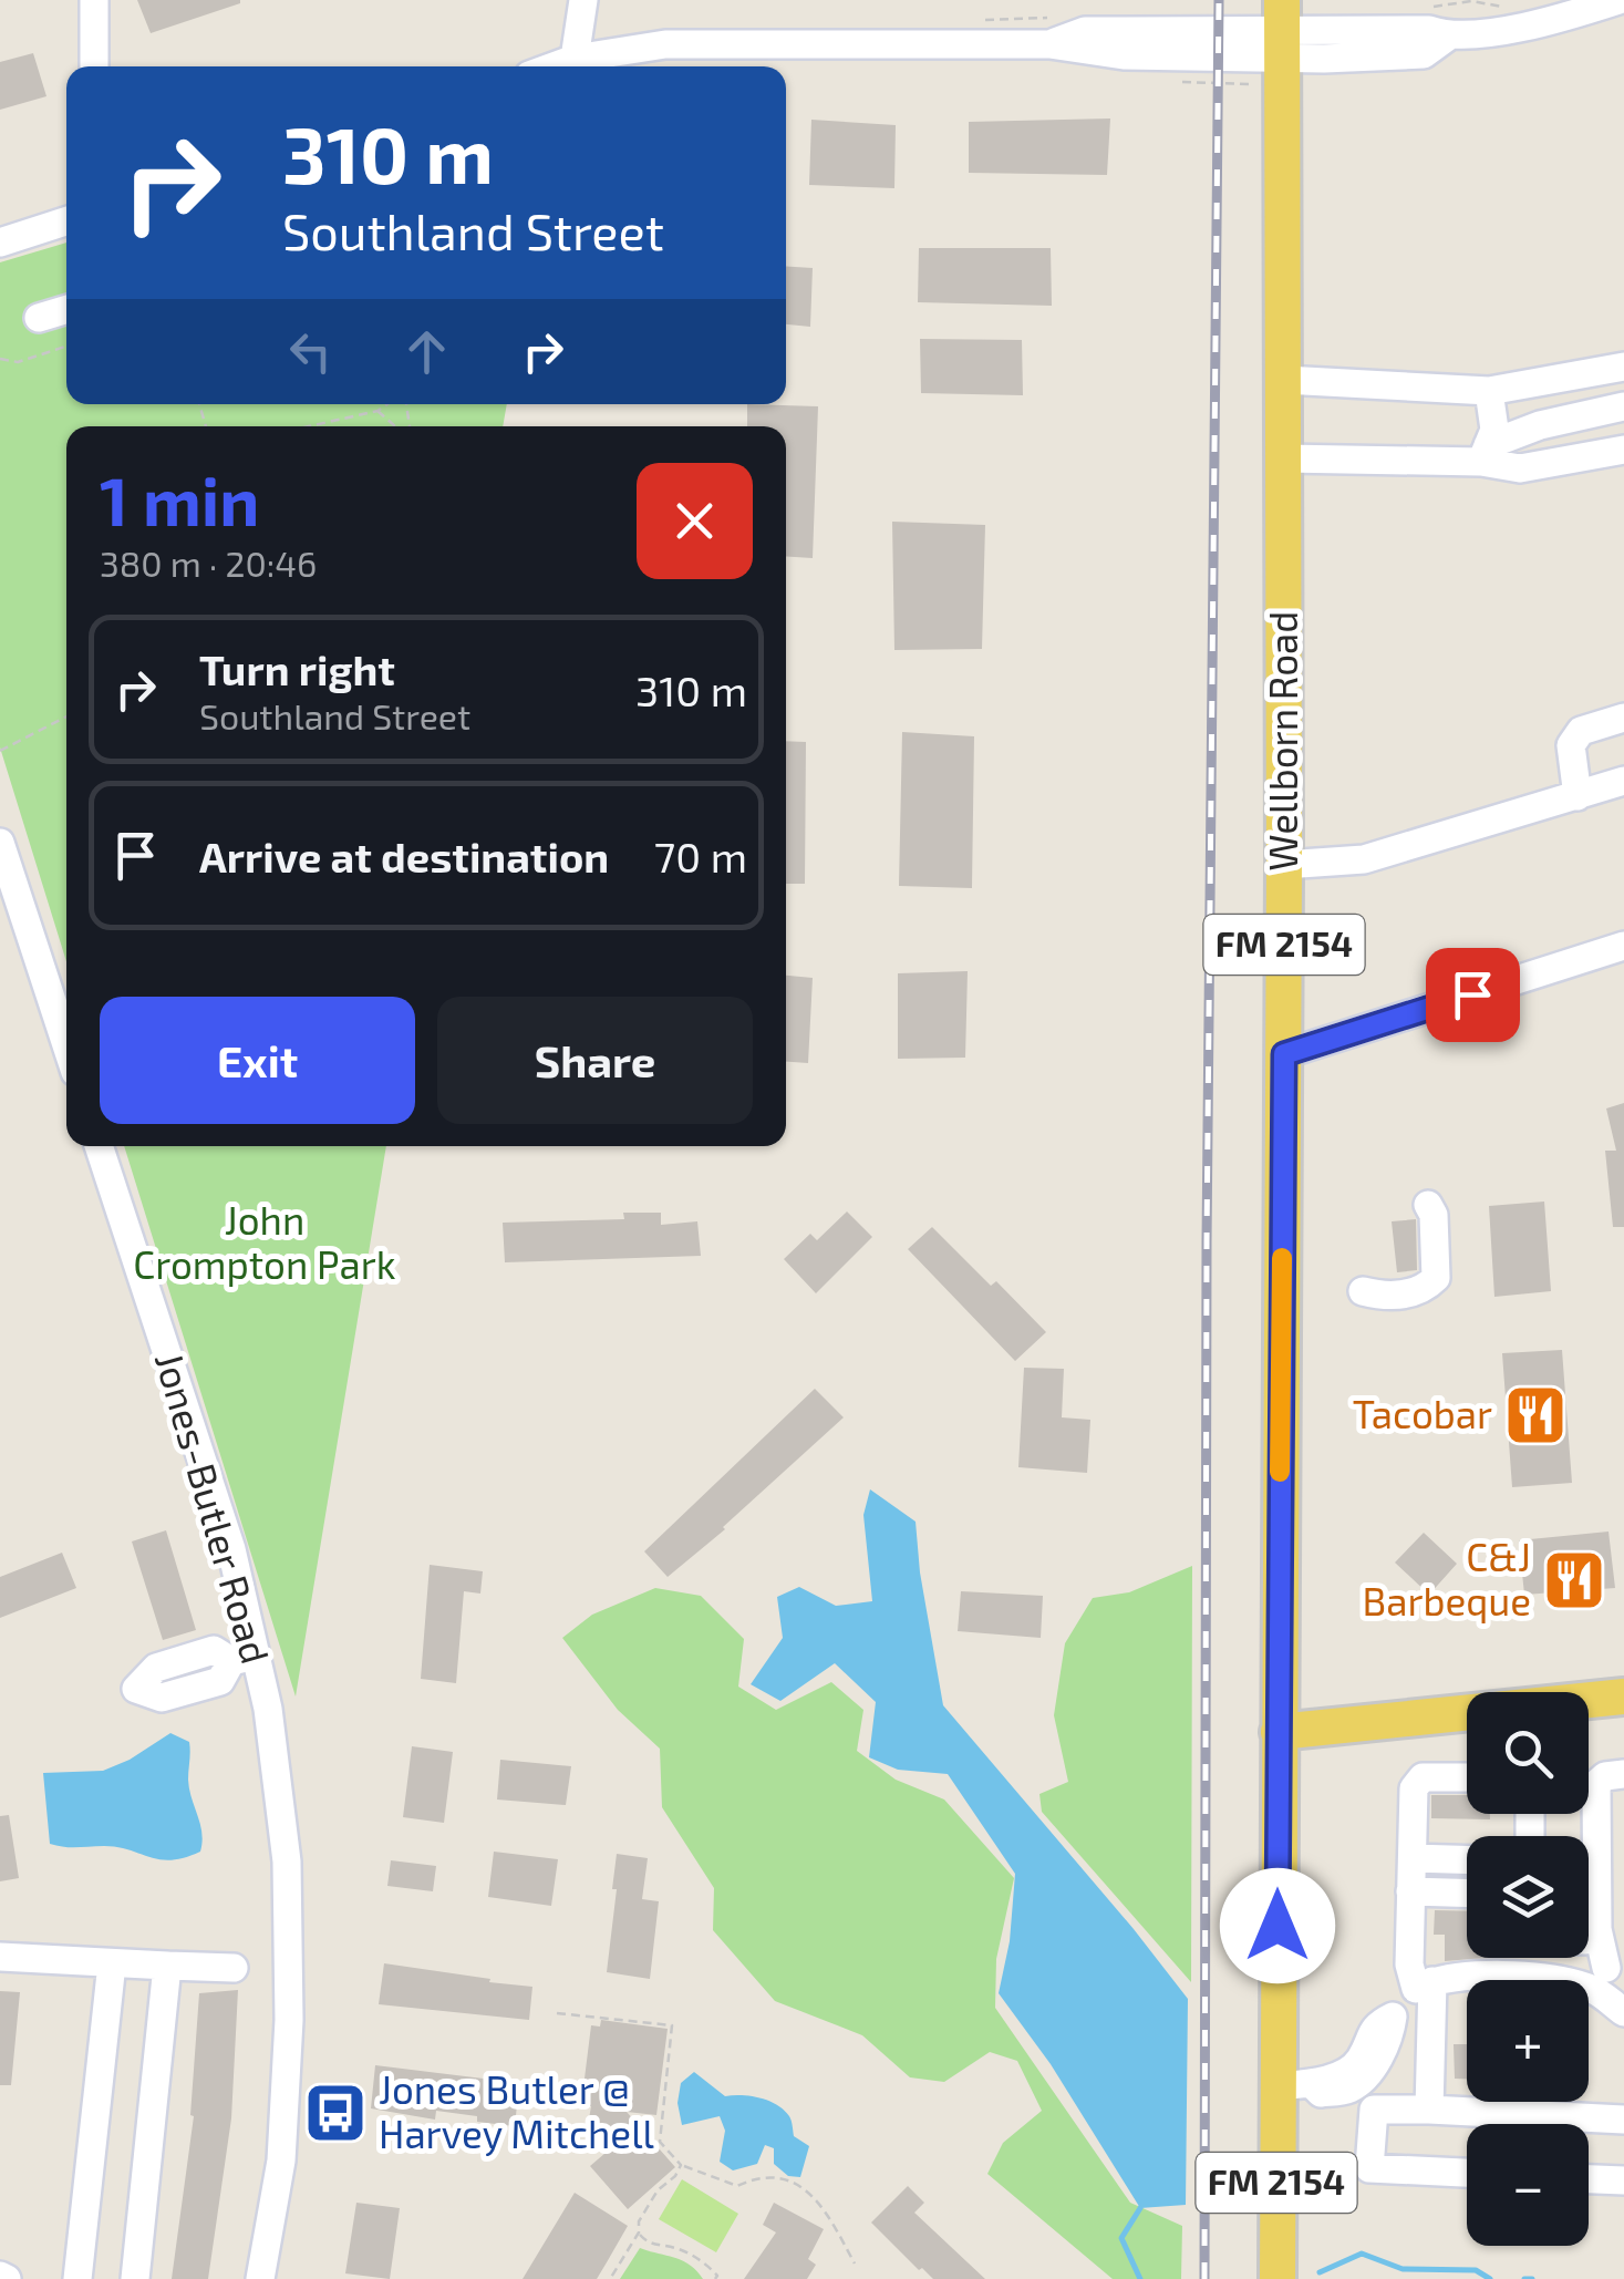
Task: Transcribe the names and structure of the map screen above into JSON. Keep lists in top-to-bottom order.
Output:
{
  "streets": {
    "main road": ["Wellborn Road", "FM 2154"],
    "street": ["Jones-Butler Road"]
  },
  "parks": ["John Crompton Park"],
  "places": {
    "restaurant": ["Tacobar", "C&J Barbeque"],
    "bus stop": ["Jones Butler @ Harvey Mitchell"]
  },
  "page": {
    "turn": ["310 m", "Southland Street"],
    "heading": ["1 min", "380 m · 20:46"],
    "list": [
      {
        "name": "Turn right",
        "note": "Southland Street",
        "value": "310 m"
      },
      {
        "name": "Arrive at destination",
        "value": "70 m"
      }
    ],
    "buttons": ["Exit", "Share"],
    "map_buttons": ["+", "−"]
  }
}
